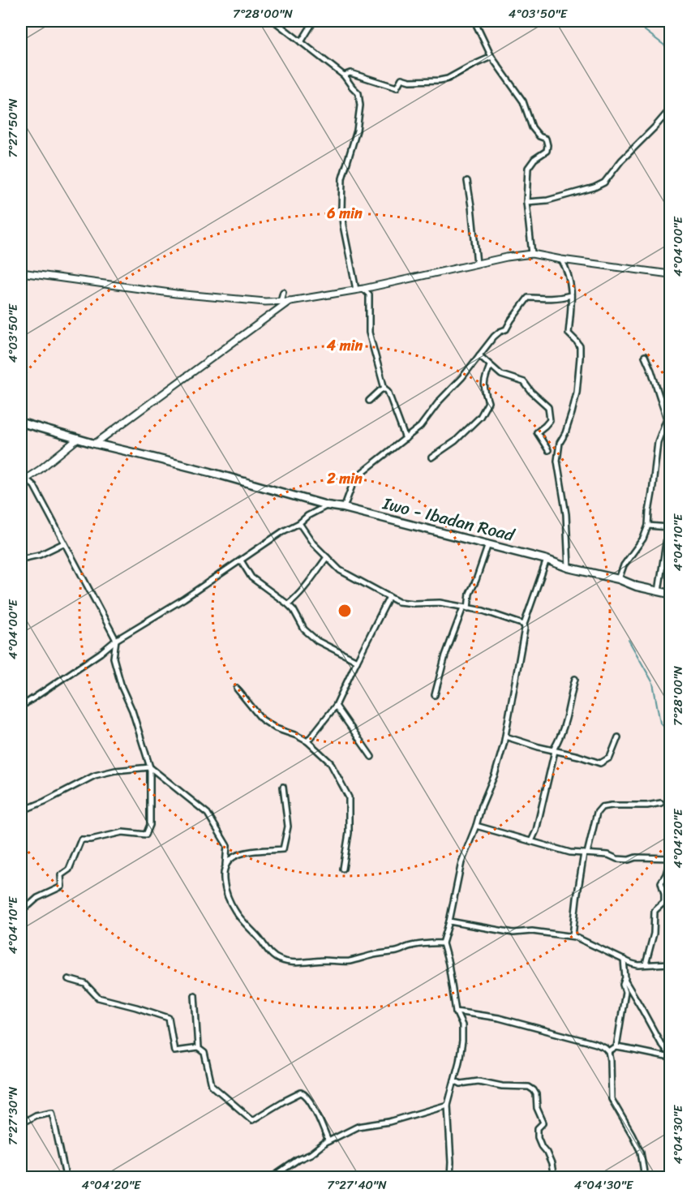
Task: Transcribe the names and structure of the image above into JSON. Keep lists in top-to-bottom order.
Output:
{
  "streets": {
    "main road": ["Iwo - Ibadan Road"]
  },
  "coordinates": [
    "7°28'00\"N",
    "4°03'50\"E",
    "7°27'50\"N",
    "4°04'00\"E",
    "4°04'10\"E",
    "4°04'20\"E",
    "7°27'30\"N",
    "4°04'30\"E",
    "7°27'40\"N"
  ],
  "rings": ["6 min", "4 min", "2 min"]
}
